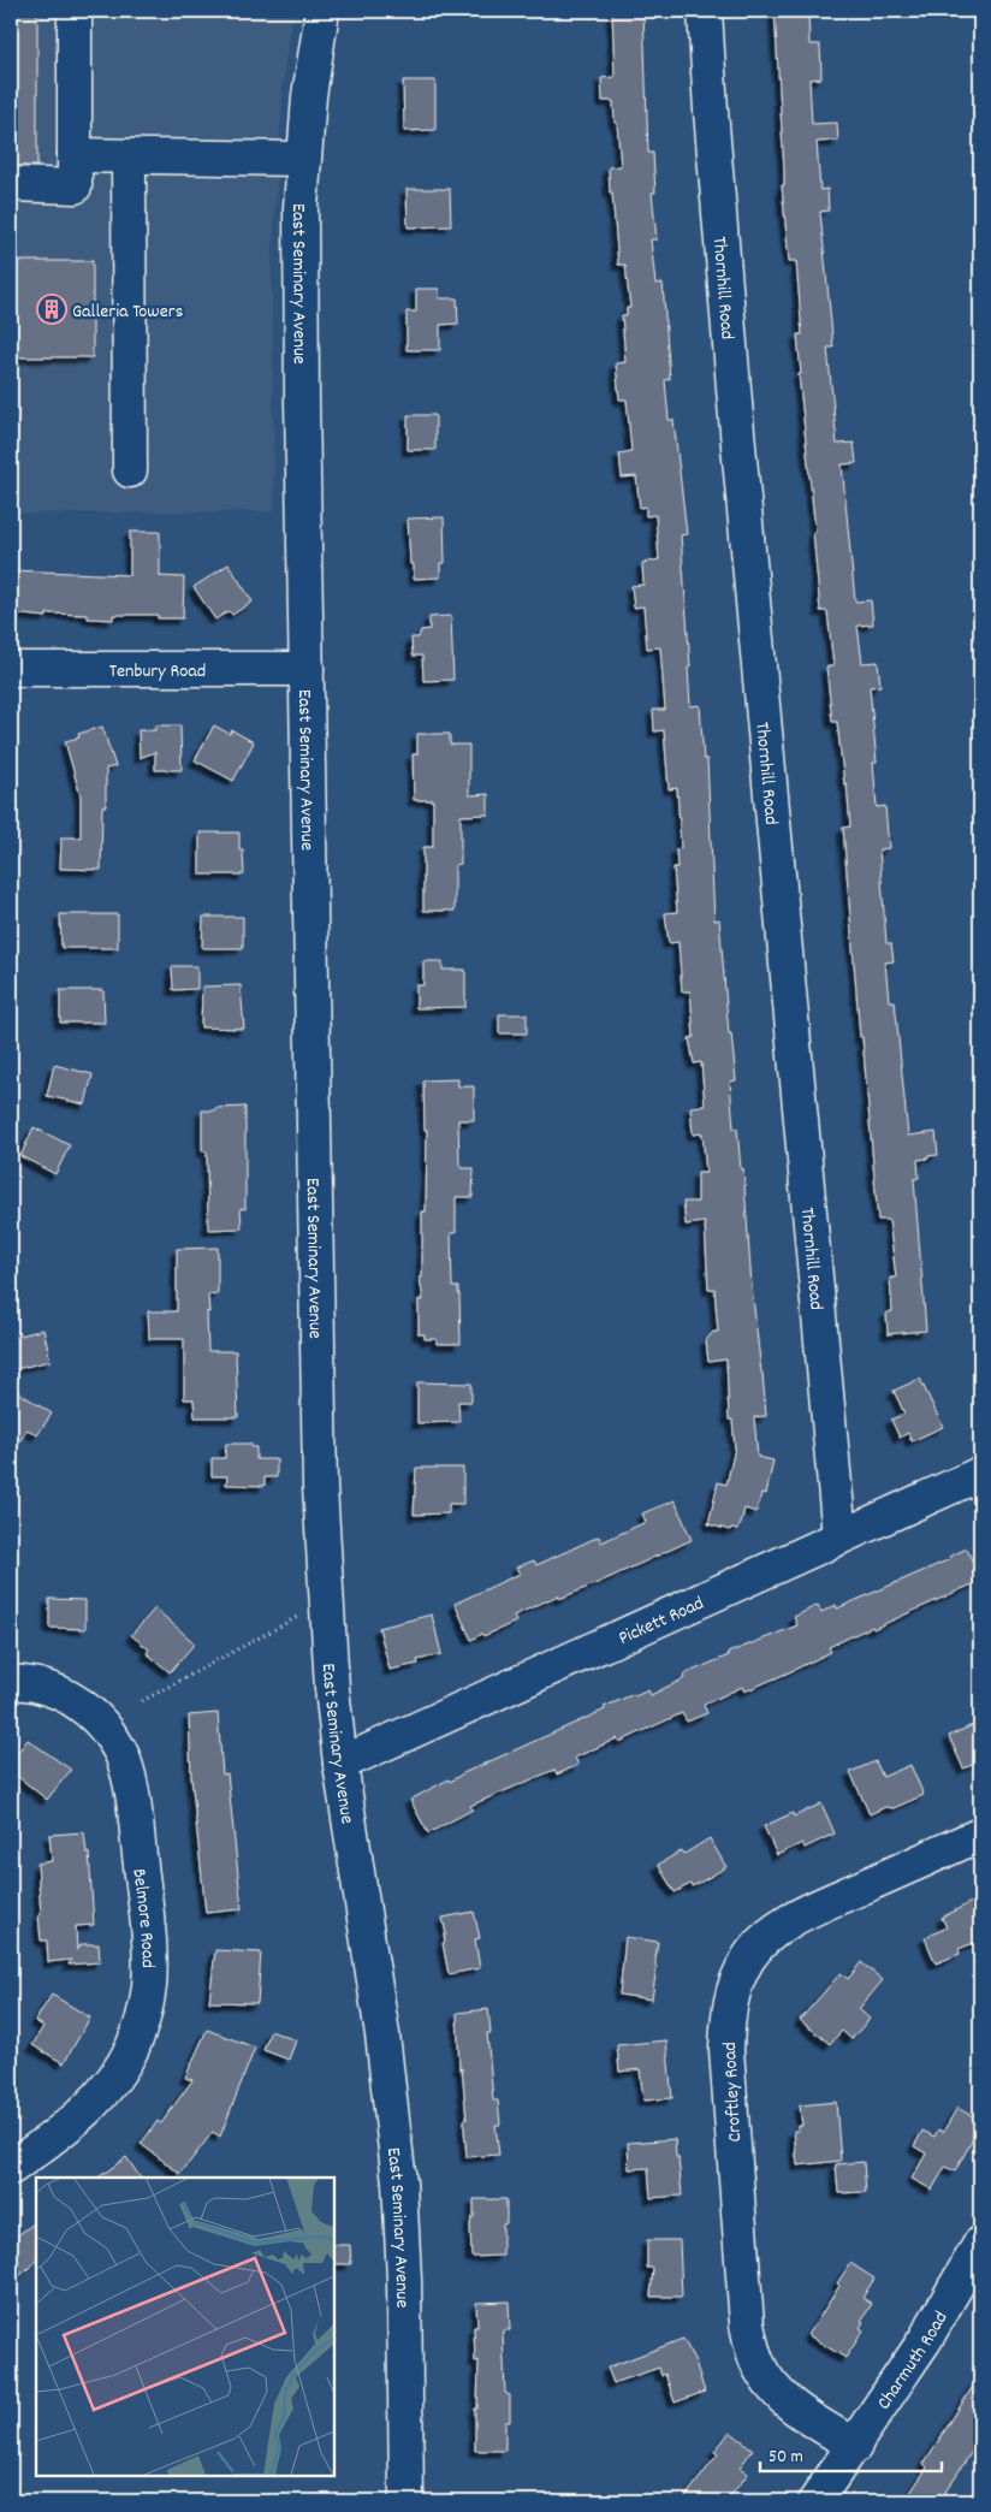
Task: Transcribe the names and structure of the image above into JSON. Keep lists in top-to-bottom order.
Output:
{
  "streets": {
    "street": [
      "East Seminary Avenue",
      "Thornhill Road",
      "Tenbury Road",
      "Pickett Road",
      "Belmore Road",
      "Croftley Road",
      "Charmuth Road"
    ]
  },
  "crossings": [
    ["East Seminary Avenue", "Tenbury Road"],
    ["East Seminary Avenue", "Pickett Road"],
    ["Thornhill Road", "Pickett Road"],
    ["Croftley Road", "Charmuth Road"]
  ],
  "places": {
    "building": ["Galleria Towers"]
  },
  "scale_bar": "50 m"
}
